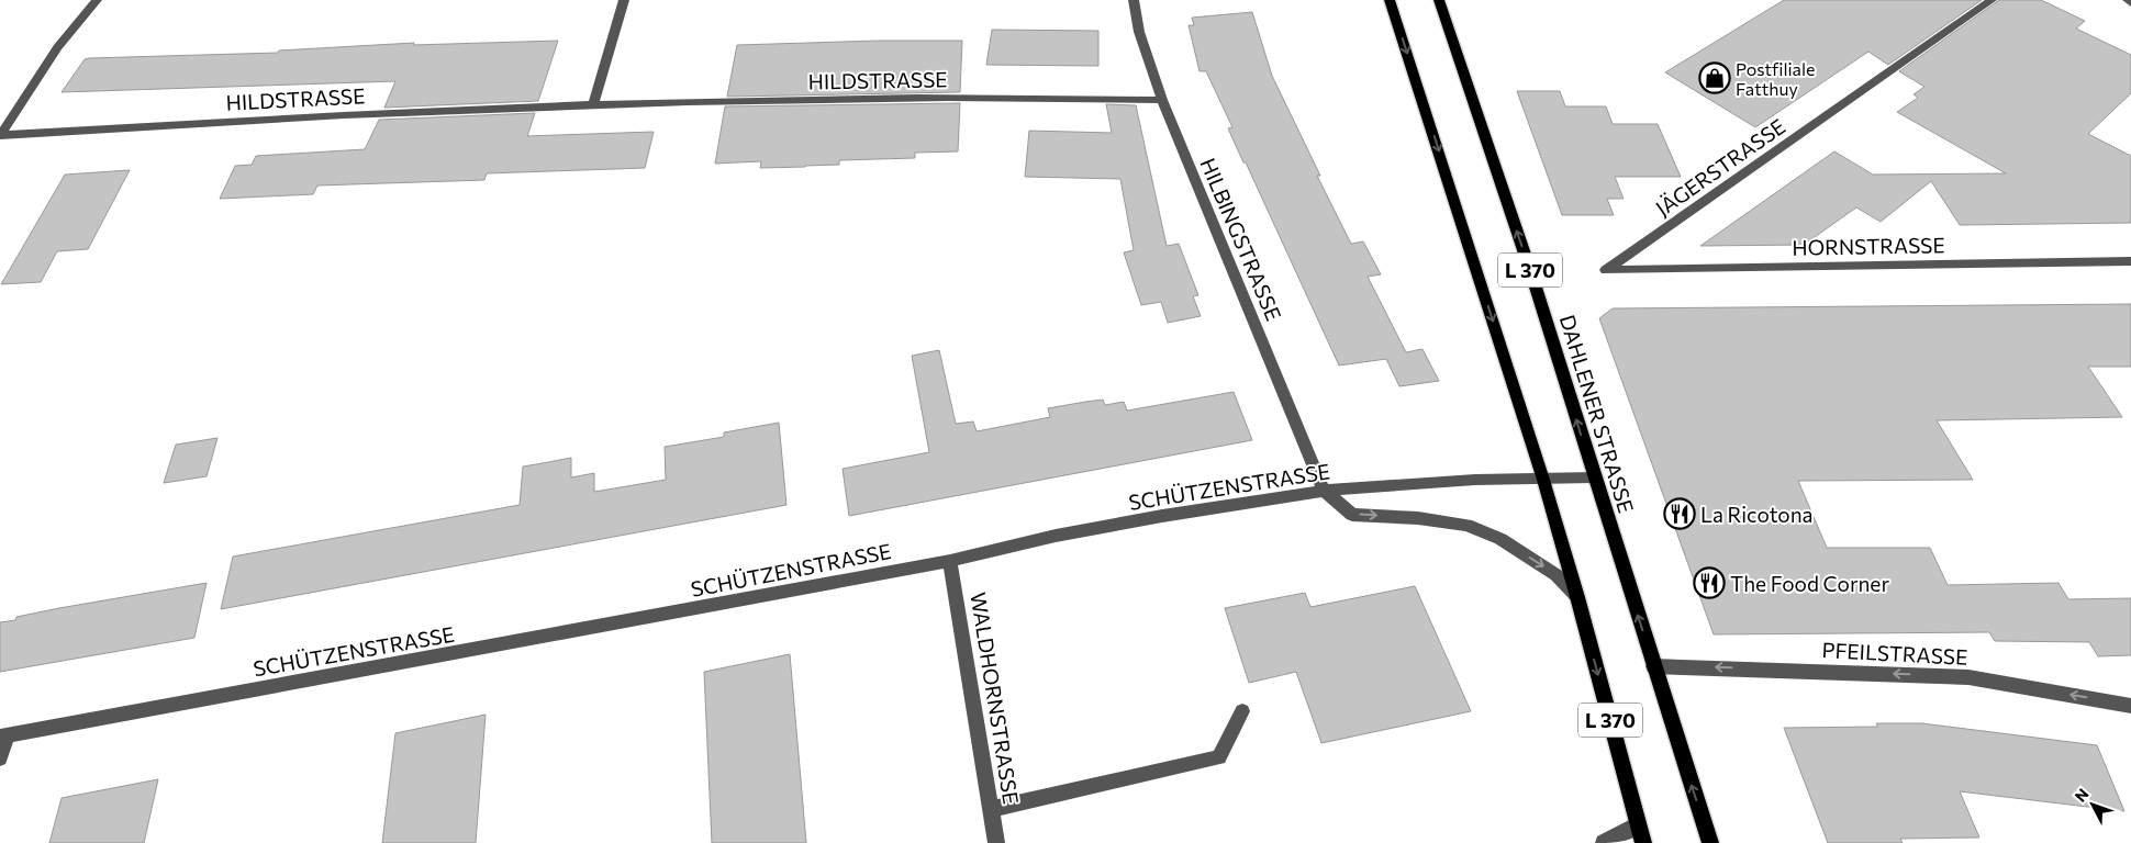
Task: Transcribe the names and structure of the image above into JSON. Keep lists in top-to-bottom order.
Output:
{
  "streets": {
    "main road": ["L 370", "DAHLENER STRASSE"],
    "street": [
      "HILDSTRASSE",
      "JÄGERSTRASSE",
      "HILBINGSTRASSE",
      "HORNSTRASSE",
      "SCHÜTZENSTRASSE",
      "PFEILSTRASSE",
      "WALDHORNSTRASSE"
    ]
  },
  "crossings": [
    ["HILDSTRASSE", "HILBINGSTRASSE"],
    ["JÄGERSTRASSE", "HORNSTRASSE"],
    ["HILBINGSTRASSE", "SCHÜTZENSTRASSE"],
    ["L 370", "SCHÜTZENSTRASSE"],
    ["DAHLENER STRASSE", "SCHÜTZENSTRASSE"],
    ["DAHLENER STRASSE", "PFEILSTRASSE"],
    ["SCHÜTZENSTRASSE", "WALDHORNSTRASSE"]
  ],
  "one_way": ["PFEILSTRASSE"],
  "places": {
    "shop": ["Postfiliale Fatthuy"],
    "restaurant": ["La Ricotona", "The Food Corner"]
  },
  "north": "top left"
}
